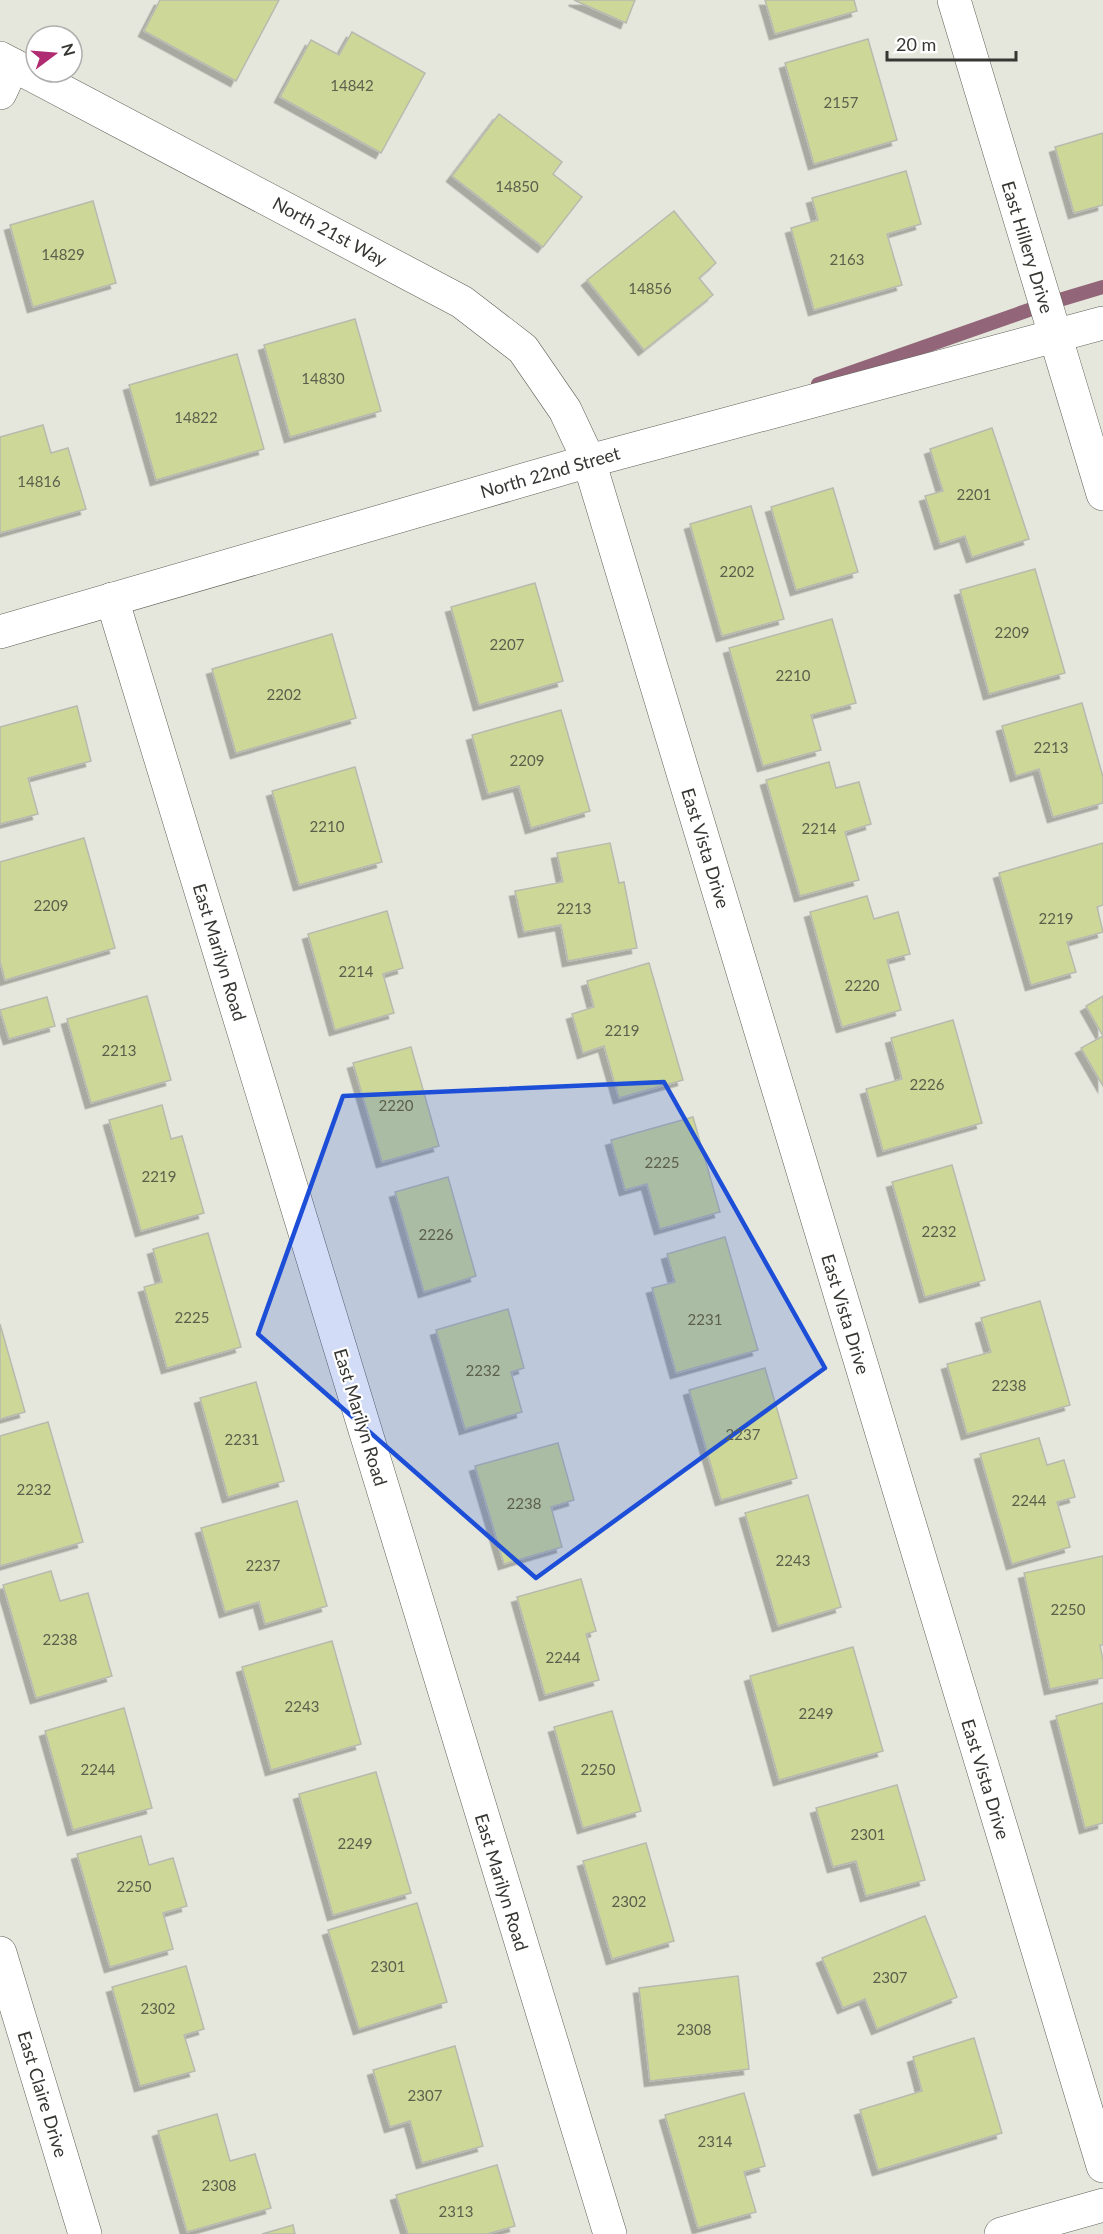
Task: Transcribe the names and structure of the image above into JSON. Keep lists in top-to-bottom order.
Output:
{
  "streets": {
    "street": [
      "North 21st Way",
      "East Hillery Drive",
      "North 22nd Street",
      "East Vista Drive",
      "East Marilyn Road",
      "East Claire Drive"
    ]
  },
  "crossings": [
    ["North 21st Way", "North 22nd Street"],
    ["North 21st Way", "East Vista Drive"],
    ["East Hillery Drive", "North 22nd Street"],
    ["North 22nd Street", "East Vista Drive"],
    ["North 22nd Street", "East Marilyn Road"]
  ],
  "house_numbers": [
    "14842",
    "2157",
    "14850",
    "14829",
    "2163",
    "14856",
    "14830",
    "14822",
    "14816",
    "2201",
    "2202",
    "2209",
    "2207",
    "2210",
    "2202",
    "2213",
    "2209",
    "2210",
    "2214",
    "2209",
    "2213",
    "2219",
    "2214",
    "2220",
    "2219",
    "2213",
    "2226",
    "2220",
    "2225",
    "2219",
    "2232",
    "2226",
    "2225",
    "2231",
    "2232",
    "2238",
    "2237",
    "2231",
    "2232",
    "2244",
    "2238",
    "2243",
    "2237",
    "2250",
    "2238",
    "2244",
    "2243",
    "2249",
    "2244",
    "2250",
    "2301",
    "2249",
    "2250",
    "2302",
    "2301",
    "2307",
    "2302",
    "2308",
    "2307",
    "2314",
    "2308",
    "2313"
  ],
  "scale_bar": "20 m",
  "north": "right"
}
